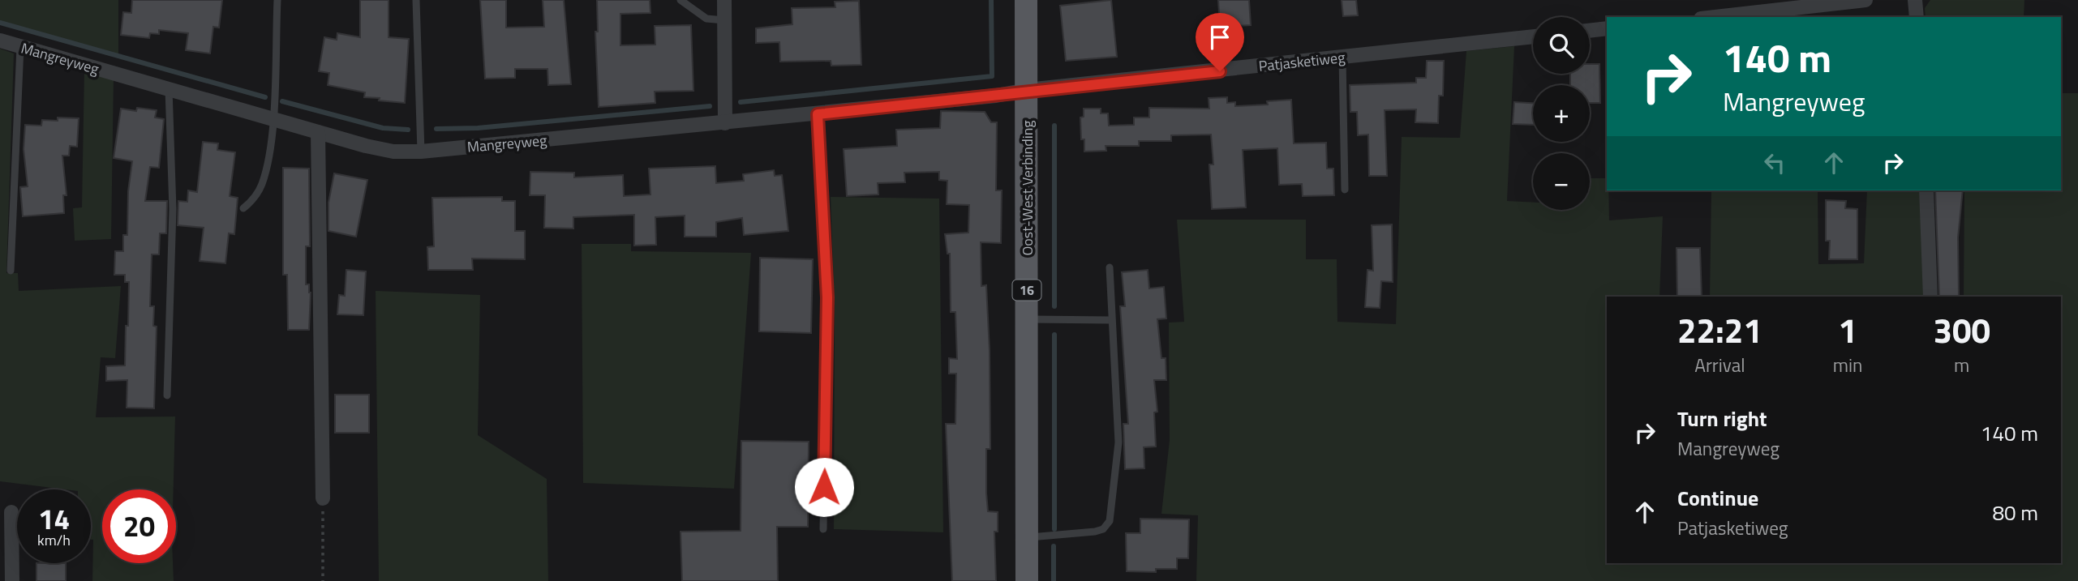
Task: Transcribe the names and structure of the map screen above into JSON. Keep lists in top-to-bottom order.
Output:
{
  "streets": {
    "main road": ["Oost-West Verbinding", "16"],
    "street": ["Mangreyweg", "Patjasketiweg"]
  },
  "crossings": [
    ["Mangreyweg", "Patjasketiweg"],
    ["Mangreyweg", "Oost-West Verbinding"],
    ["Patjasketiweg", "Oost-West Verbinding"]
  ],
  "page": {
    "map_buttons": ["+", "−"],
    "turn": ["140 m", "Mangreyweg"],
    "eta": [
      "22:21",
      "Arrival",
      "1",
      "min",
      "300",
      "m"
    ],
    "list": [
      {
        "name": "Turn right",
        "note": "Mangreyweg",
        "value": "140 m"
      },
      {
        "name": "Continue",
        "note": "Patjasketiweg",
        "value": "80 m"
      }
    ],
    "speed": "14 km/h",
    "limit": "20"
  }
}
